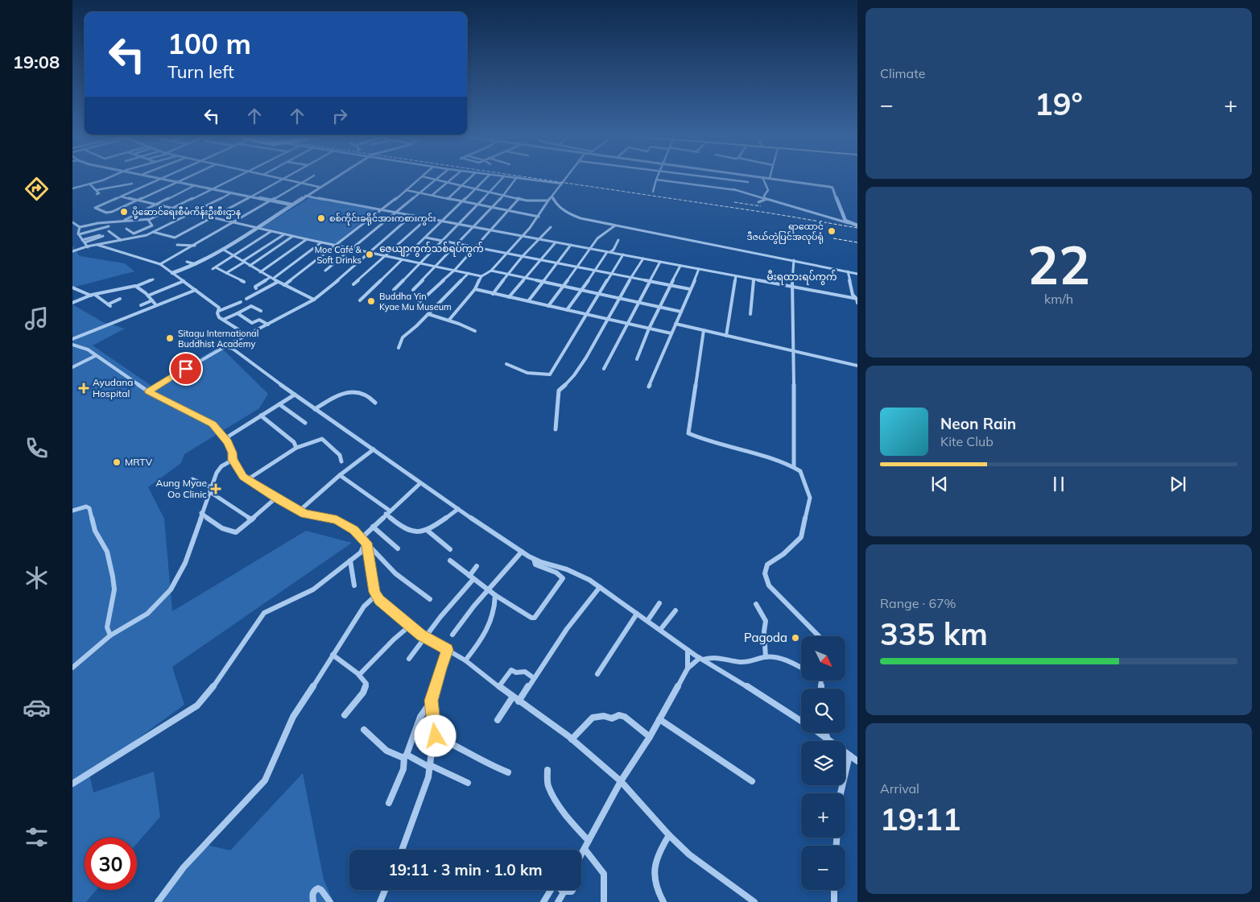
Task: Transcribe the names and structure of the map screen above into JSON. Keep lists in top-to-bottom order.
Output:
{
  "districts": ["ဇေယျာကွက်သစ်ရပ်ကွက်", "မီးရထားရပ်ကွက်"],
  "places": {
    "other": [
      "ပို့ဆောင်ရေးစီမံကိန်းဦးစီးဌာန",
      "စစ်ကိုင်းခရိုင်အားကစားကွင်း",
      "ရွာထောင် ဒီဇယ်တွဲပြင်အလုပ်ရုံ",
      "Moe Café & Soft Drinks",
      "Buddha Yin Kyae Mu Museum",
      "Sitagu International Buddhist Academy",
      "MRTV",
      "Pagoda"
    ],
    "health": ["Ayudana Hospital", "Aung Myae Oo Clinic"]
  },
  "north": "bottom right",
  "page": {
    "tabs": "19:08",
    "tile": [
      "Climate",
      ["22", "km/h"],
      ["Range · 67%", "335 km"],
      ["Arrival", "19:11"]
    ],
    "turn": ["100 m", "Turn left"],
    "heat": ["−", "19°", "+"],
    "song": ["Neon Rain", "Kite Club"],
    "map_buttons": ["+", "−"],
    "limit": "30",
    "trip": "19:11 · 3 min · 1.0 km"
  }
}
